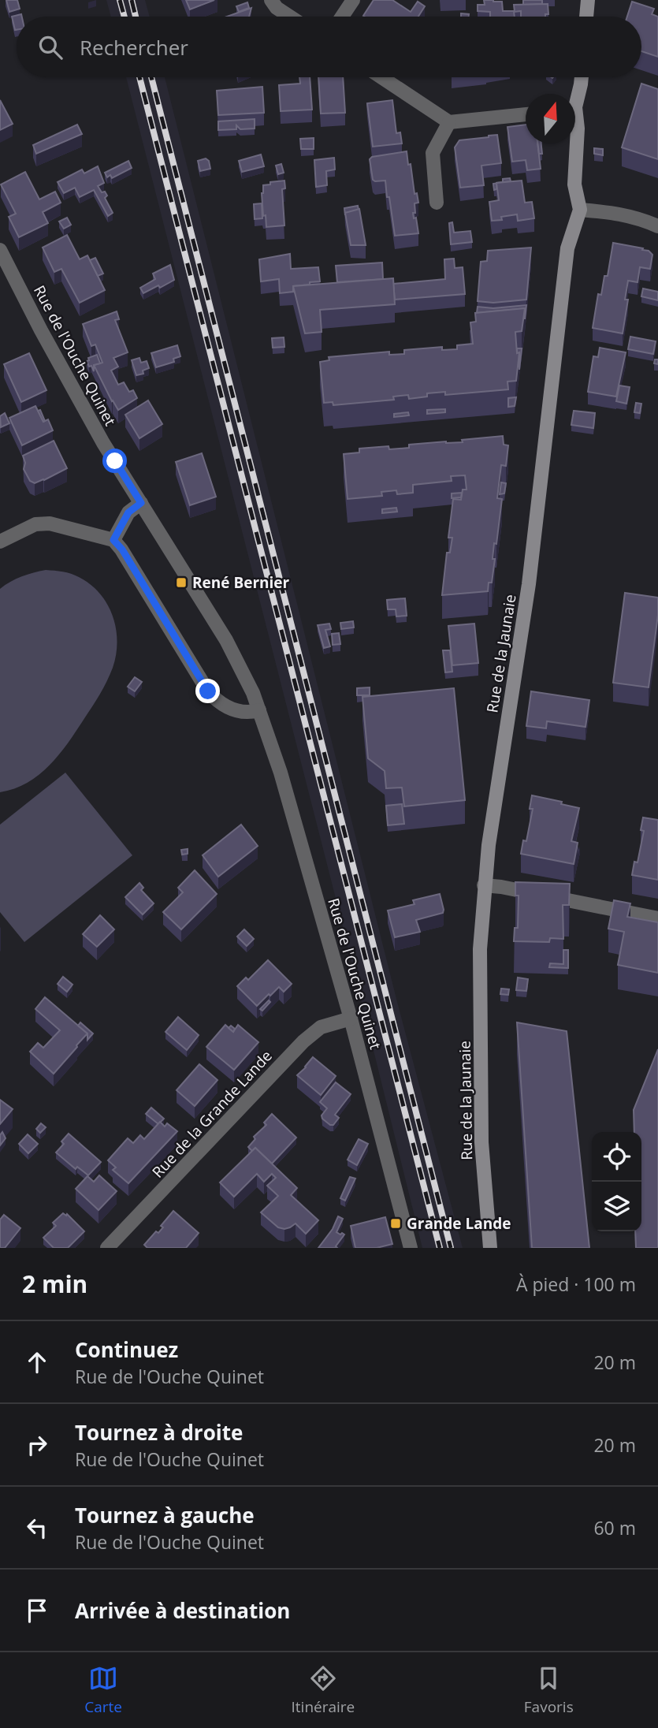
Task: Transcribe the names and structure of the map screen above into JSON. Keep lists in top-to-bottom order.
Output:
{
  "streets": {
    "street": ["Rue de l'Ouche Quinet", "Rue de la Jaunaie", "Rue de la Grande Lande"]
  },
  "crossings": [
    ["Rue de l'Ouche Quinet", "Rue de la Grande Lande"]
  ],
  "places": {
    "transit": ["René Bernier", "Grande Lande"]
  },
  "north": "top",
  "page": {
    "search": "Rechercher",
    "heading": ["2 min", "À pied · 100 m"],
    "list": [
      ["Continuez", "Rue de l'Ouche Quinet", "20 m"],
      ["Tournez à droite", "Rue de l'Ouche Quinet", "20 m"],
      ["Tournez à gauche", "Rue de l'Ouche Quinet", "60 m"],
      "Arrivée à destination"
    ],
    "nav": ["Carte", "Itinéraire", "Favoris"]
  }
}
